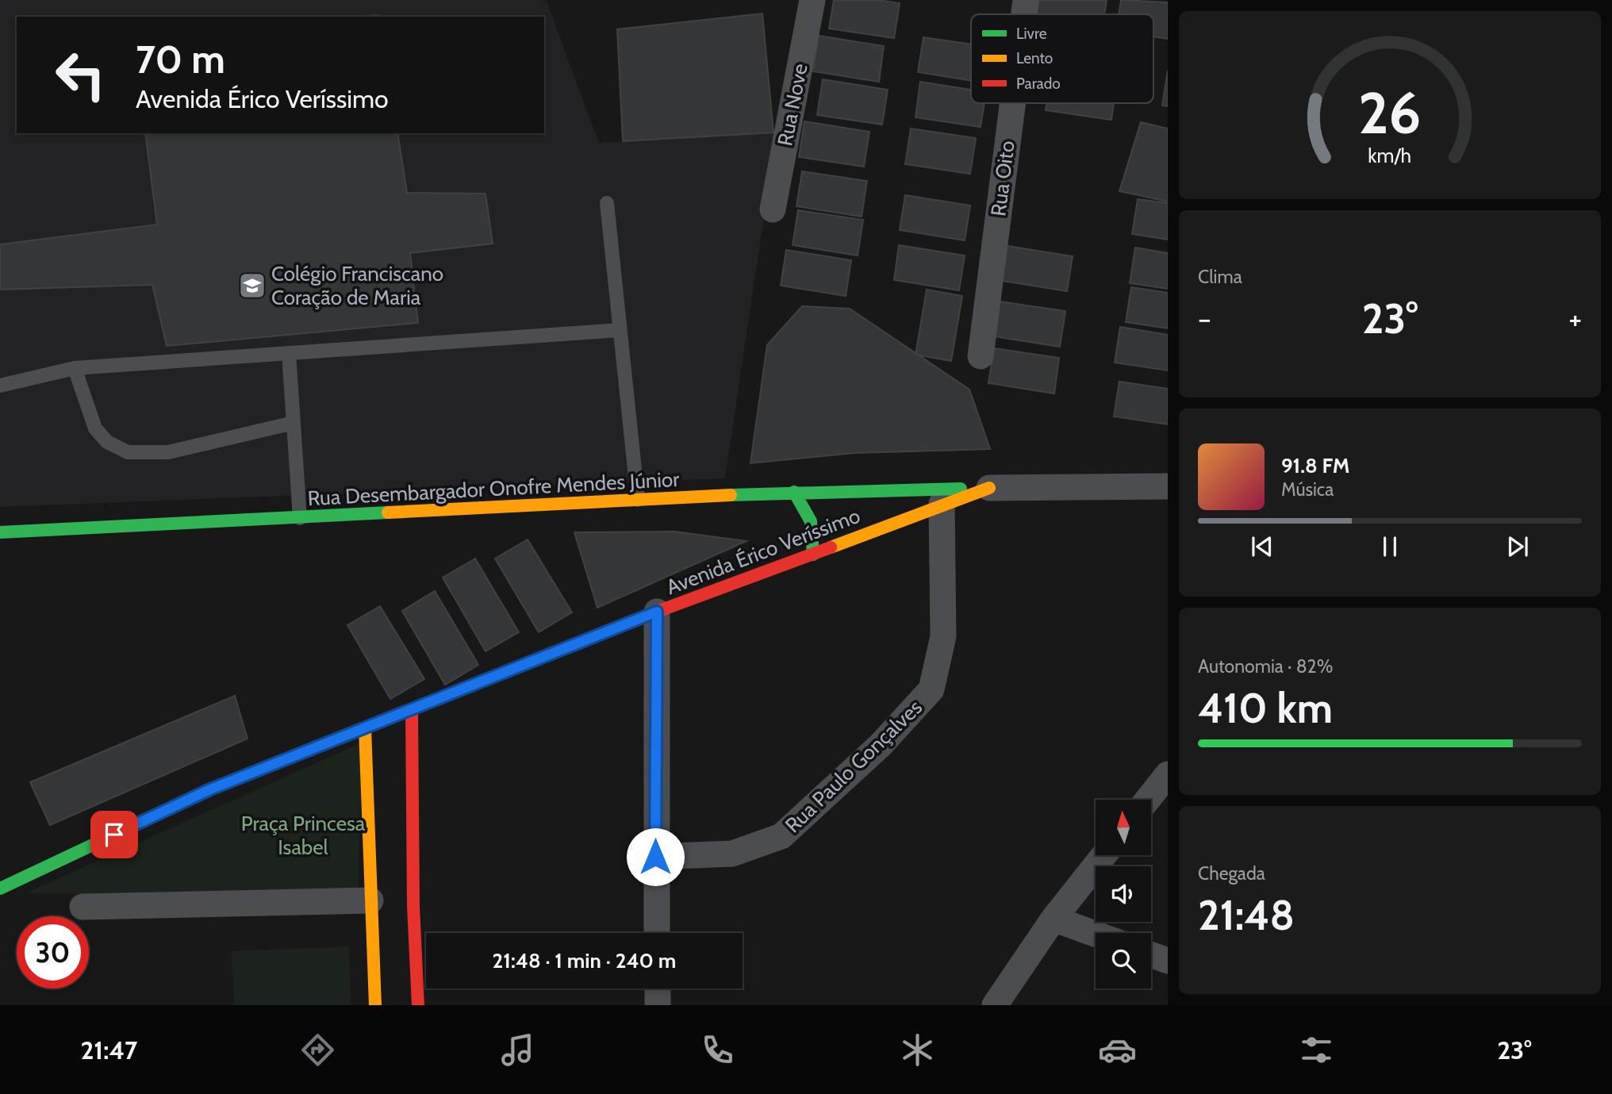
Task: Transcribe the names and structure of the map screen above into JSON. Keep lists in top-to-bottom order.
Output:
{
  "streets": {
    "street": [
      "Rua Nove",
      "Rua Oito",
      "Rua Desembargador Onofre Mendes Júnior",
      "Avenida Érico Veríssimo",
      "Rua Paulo Gonçalves"
    ]
  },
  "crossings": [
    ["Rua Desembargador Onofre Mendes Júnior", "Avenida Érico Veríssimo"],
    ["Avenida Érico Veríssimo", "Rua Paulo Gonçalves"]
  ],
  "parks": ["Praça Princesa Isabel"],
  "places": {
    "school or university": ["Colégio Franciscano Coração de Maria"]
  },
  "legend": ["Livre", "Lento", "Parado"],
  "north": "top",
  "page": {
    "turn": ["70 m", "Avenida Érico Veríssimo"],
    "tile": [
      "Clima",
      ["Autonomia · 82%", "410 km"],
      ["Chegada", "21:48"]
    ],
    "heat": ["−", "23°", "+"],
    "song": ["91.8 FM", "Música"],
    "limit": "30",
    "trip": "21:48 · 1 min · 240 m",
    "tabs": ["21:47", "23°"],
    "gauge": ["26", "km/h"]
  }
}
